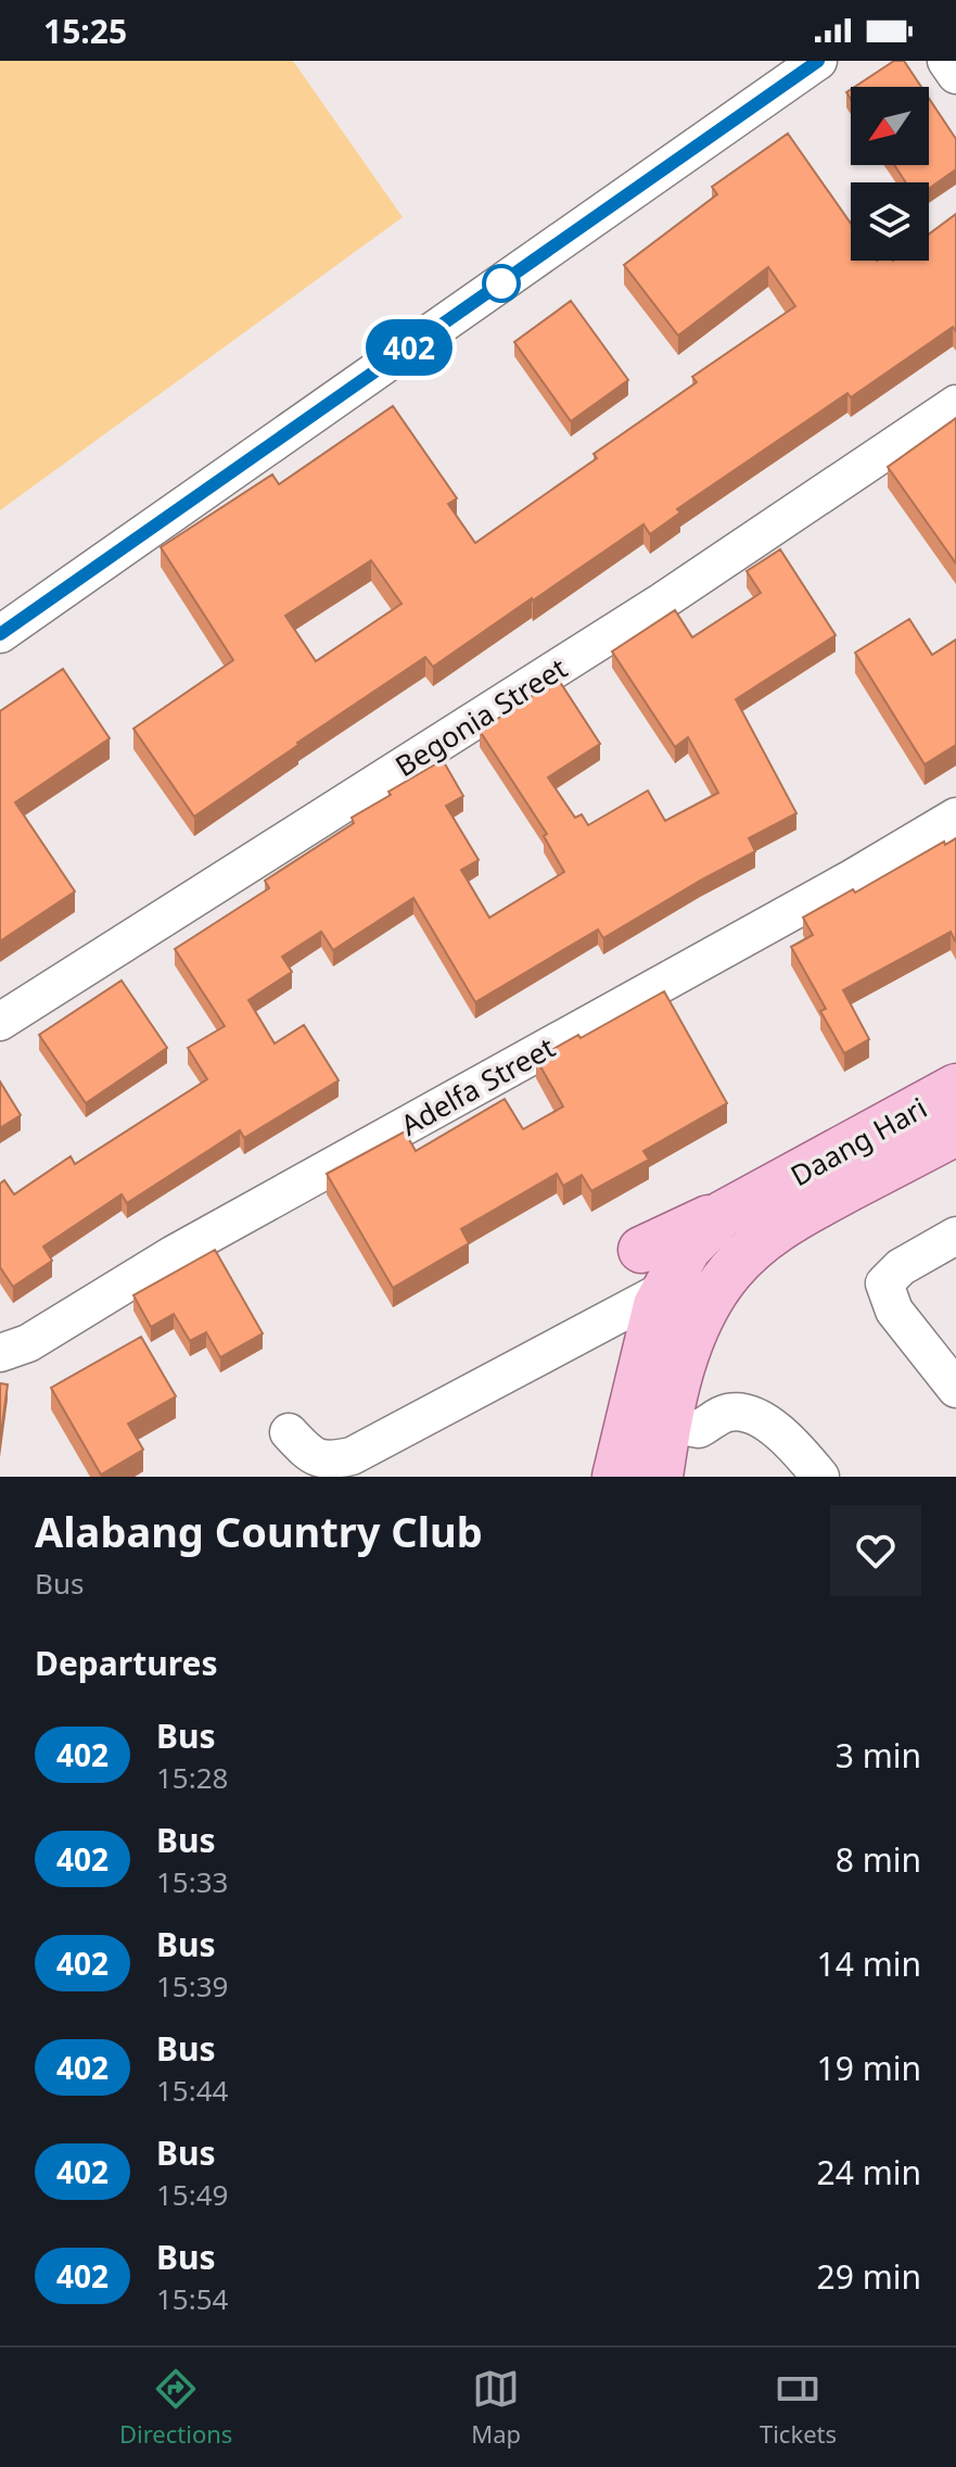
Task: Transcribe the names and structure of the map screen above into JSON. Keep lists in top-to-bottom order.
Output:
{
  "streets": {
    "main road": ["Daang Hari"],
    "street": ["Begonia Street", "Adelfa Street"]
  },
  "lines": ["bus line 402"],
  "north": "bottom left",
  "page": {
    "status": "15:25",
    "on_map": "402",
    "heading": [
      ["Alabang Country Club", "Bus"],
      "Departures"
    ],
    "list": [
      {
        "mark": "402",
        "name": "Bus",
        "note": "15:28",
        "value": "3 min"
      },
      {
        "mark": "402",
        "name": "Bus",
        "note": "15:33",
        "value": "8 min"
      },
      {
        "mark": "402",
        "name": "Bus",
        "note": "15:39",
        "value": "14 min"
      },
      {
        "mark": "402",
        "name": "Bus",
        "note": "15:44",
        "value": "19 min"
      },
      {
        "mark": "402",
        "name": "Bus",
        "note": "15:49",
        "value": "24 min"
      },
      {
        "mark": "402",
        "name": "Bus",
        "note": "15:54",
        "value": "29 min"
      }
    ],
    "tabs": ["Directions", "Map", "Tickets"]
  }
}
